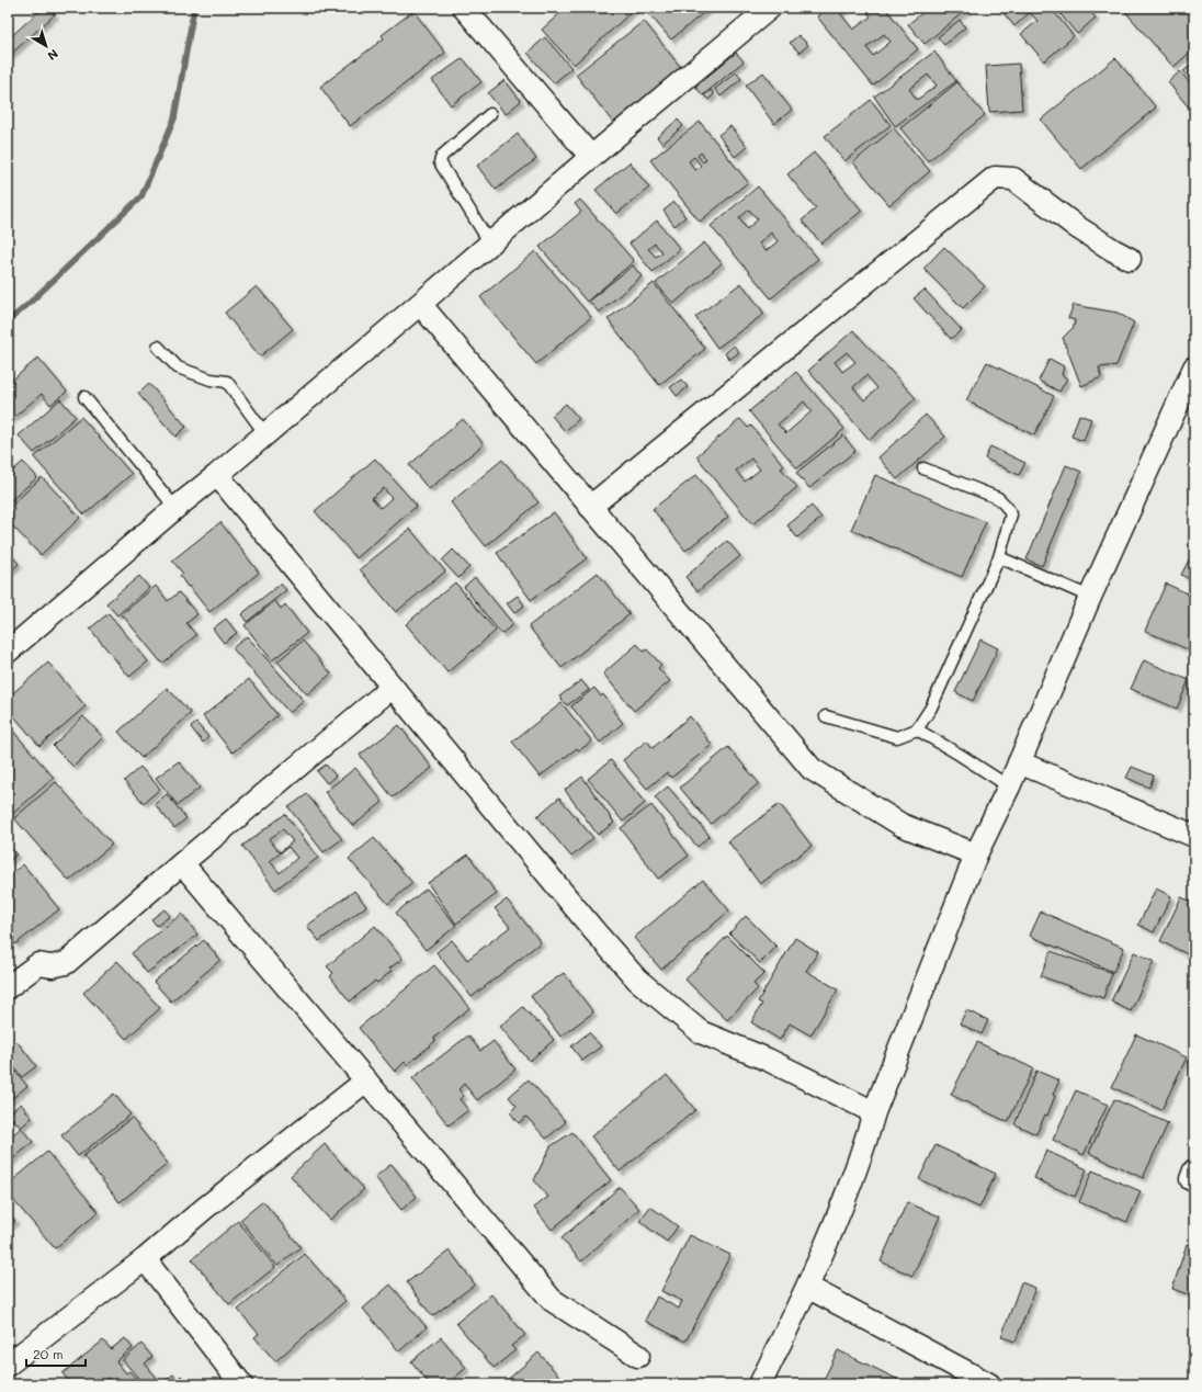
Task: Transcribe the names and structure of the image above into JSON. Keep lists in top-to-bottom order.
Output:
{
  "scale_bar": "20 m",
  "north": "bottom right"
}
